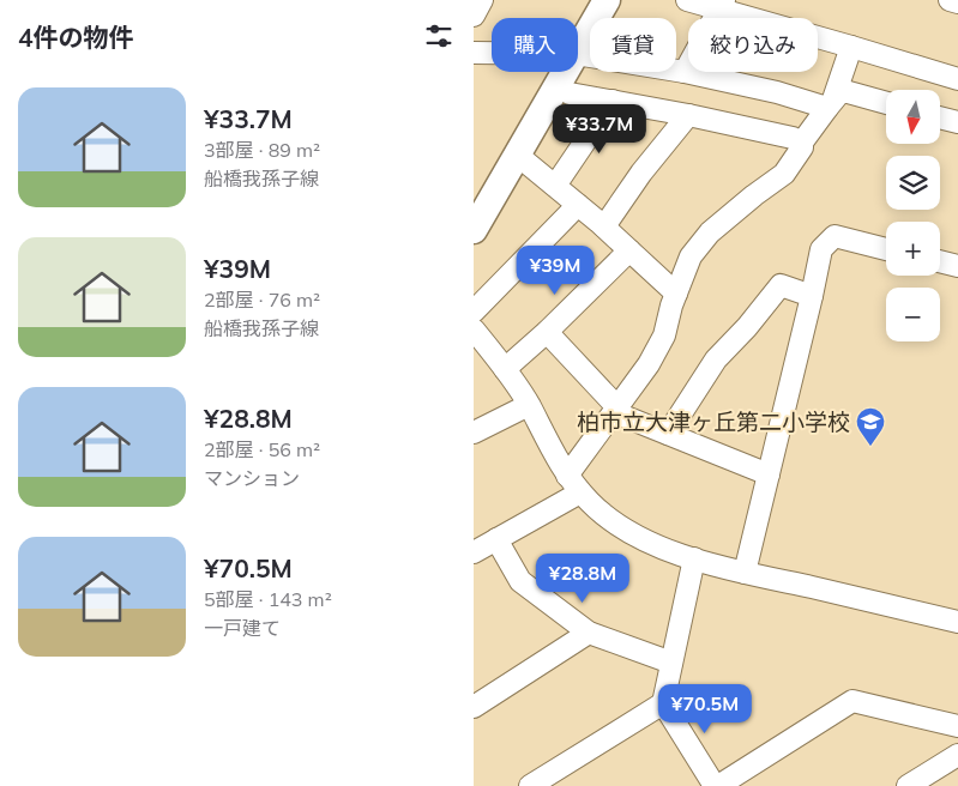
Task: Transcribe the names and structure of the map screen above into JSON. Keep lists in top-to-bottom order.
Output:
{
  "places": {
    "school or university": ["柏市立大津ヶ丘第二小学校"]
  },
  "north": "bottom",
  "page": {
    "heading": "4件の物件",
    "chip": ["購入", "賃貸", "絞り込み"],
    "list": [
      {
        "name": "¥33.7M",
        "note": "3部屋 · 89 m² · 船橋我孫子線"
      },
      {
        "name": "¥39M",
        "note": "2部屋 · 76 m² · 船橋我孫子線"
      },
      {
        "name": "¥28.8M",
        "note": "2部屋 · 56 m² · マンション"
      },
      {
        "name": "¥70.5M",
        "note": "5部屋 · 143 m² · 一戸建て"
      }
    ],
    "map_buttons": ["+", "−"],
    "price": [
      "¥33.7M",
      "¥39M",
      "¥28.8M",
      "¥70.5M"
    ]
  }
}
